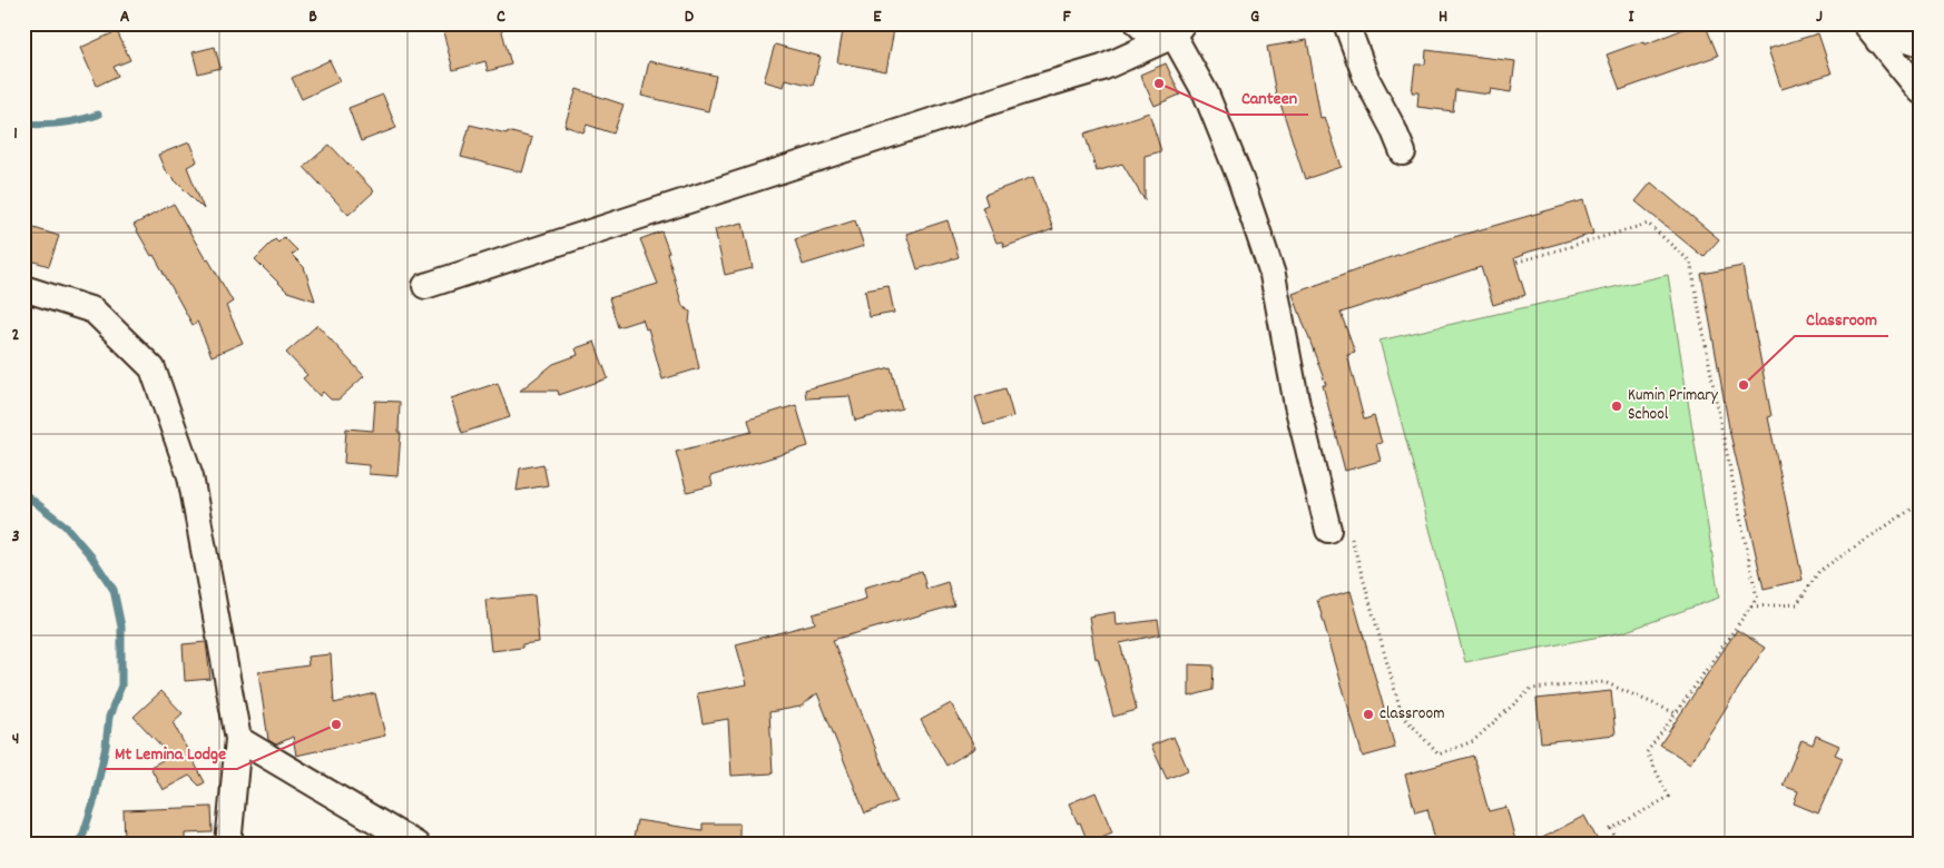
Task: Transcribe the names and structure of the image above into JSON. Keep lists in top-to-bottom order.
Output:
{
  "places": [
    "Canteen",
    "Classroom",
    "Kumin Primary School",
    "classroom",
    "Mt Lemina Lodge"
  ],
  "grid": {
    "columns": [
      "A",
      "B",
      "C",
      "D",
      "E",
      "F",
      "G",
      "H",
      "I",
      "J"
    ],
    "rows": [
      "1",
      "2",
      "3",
      "4"
    ]
  }
}
